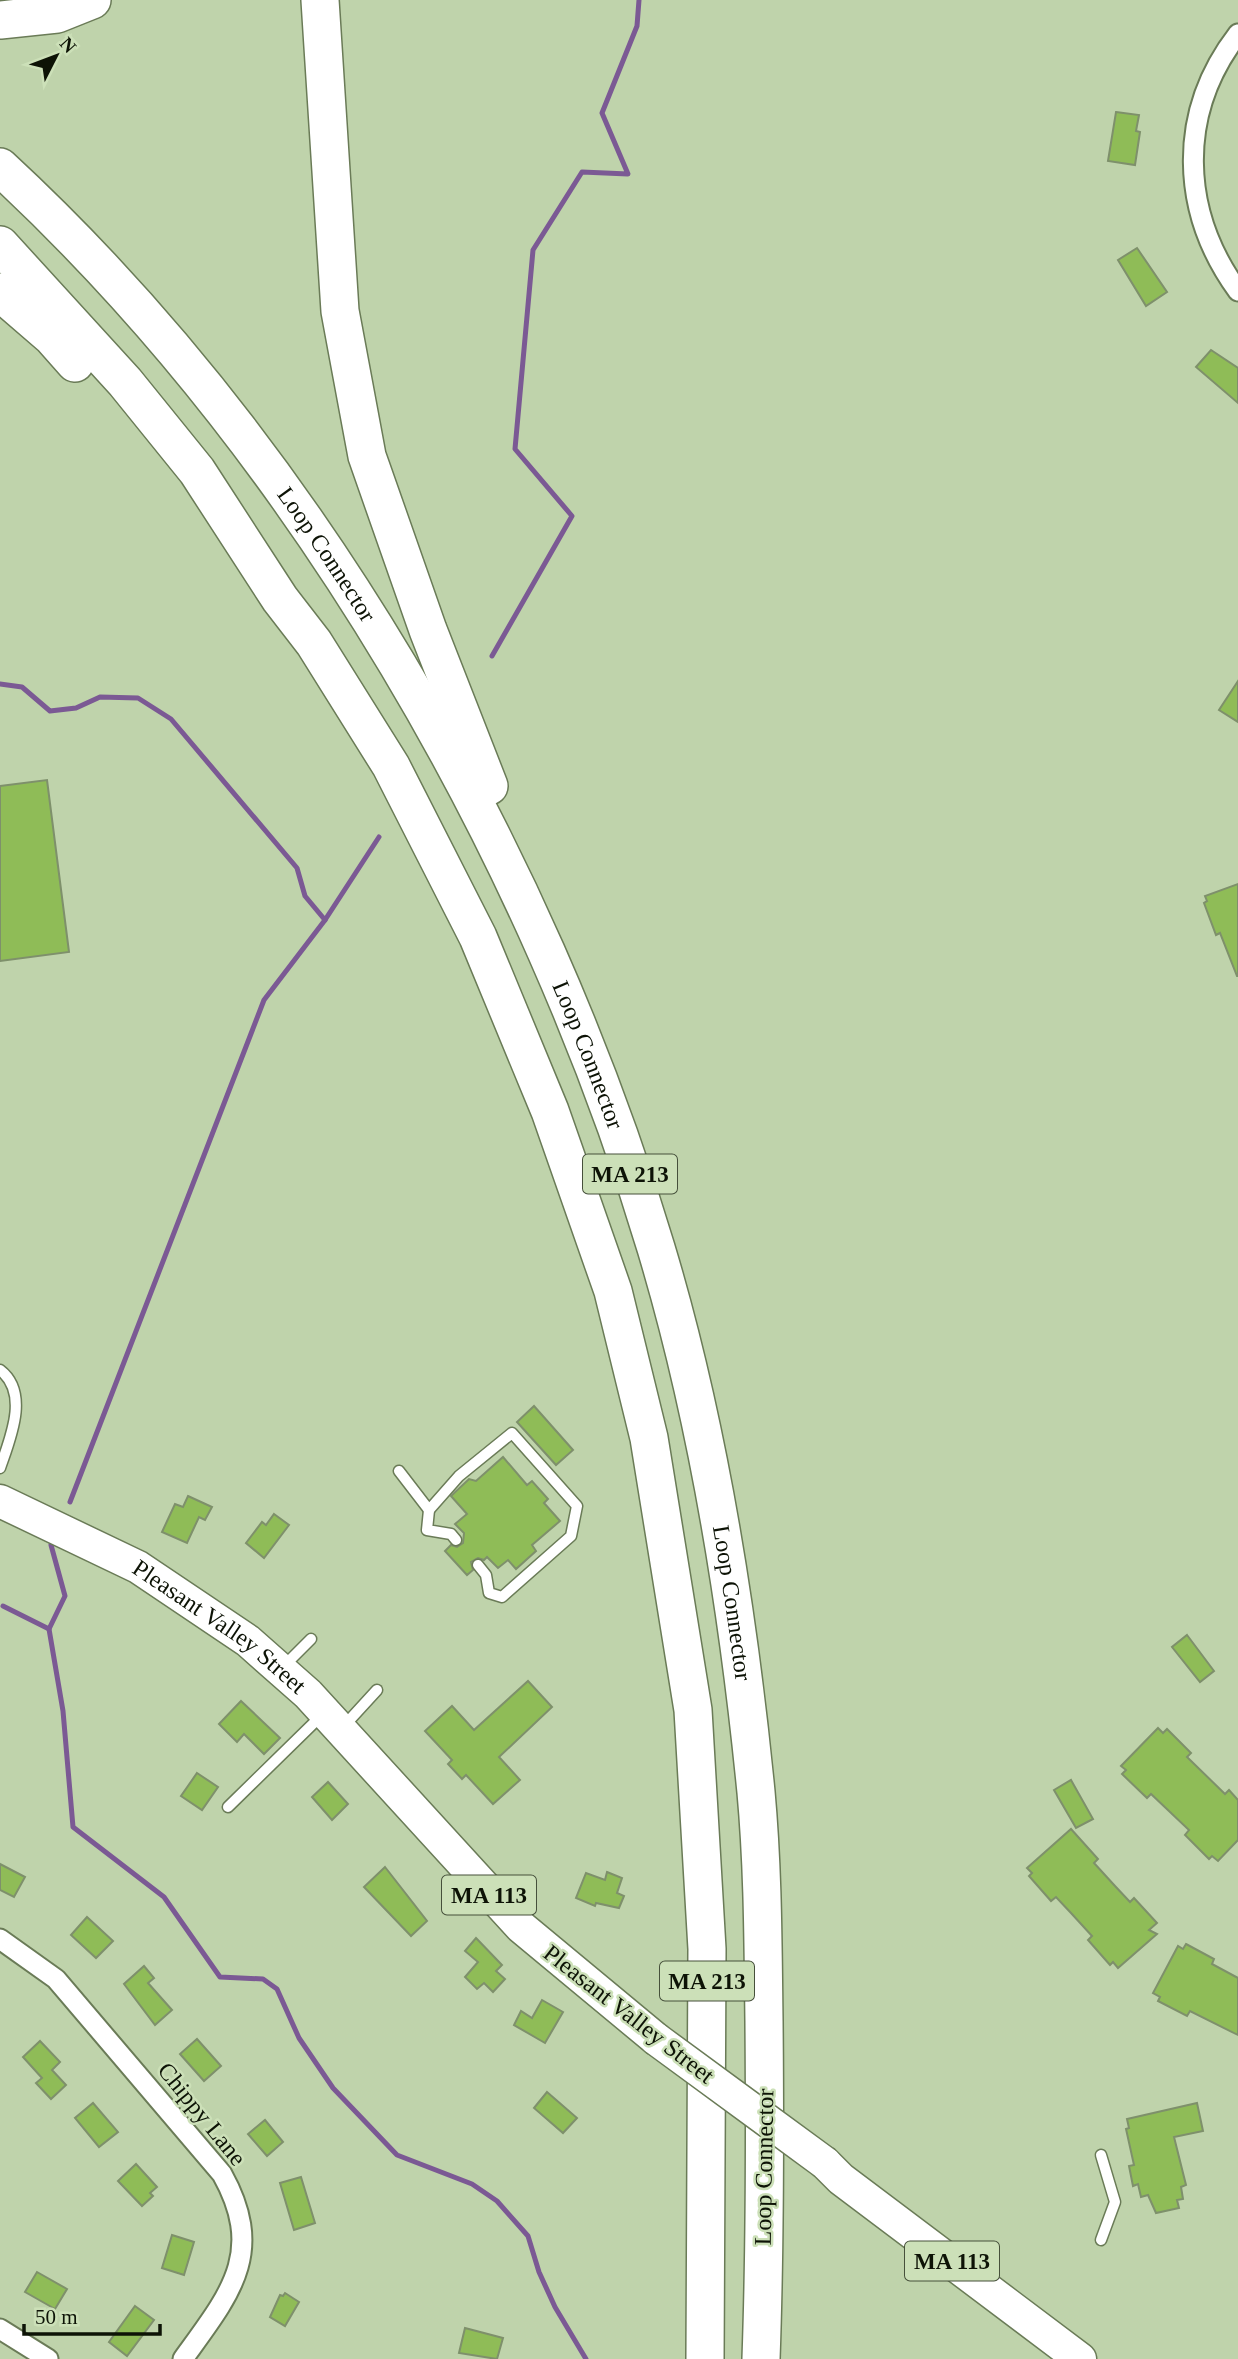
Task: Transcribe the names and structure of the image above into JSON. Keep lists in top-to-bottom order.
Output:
{
  "streets": {
    "highway": ["Loop Connector", "MA 213"],
    "main road": ["Pleasant Valley Street", "MA 113"],
    "street": ["Chippy Lane"]
  },
  "scale_bar": "50 m",
  "north": "top right"
}
